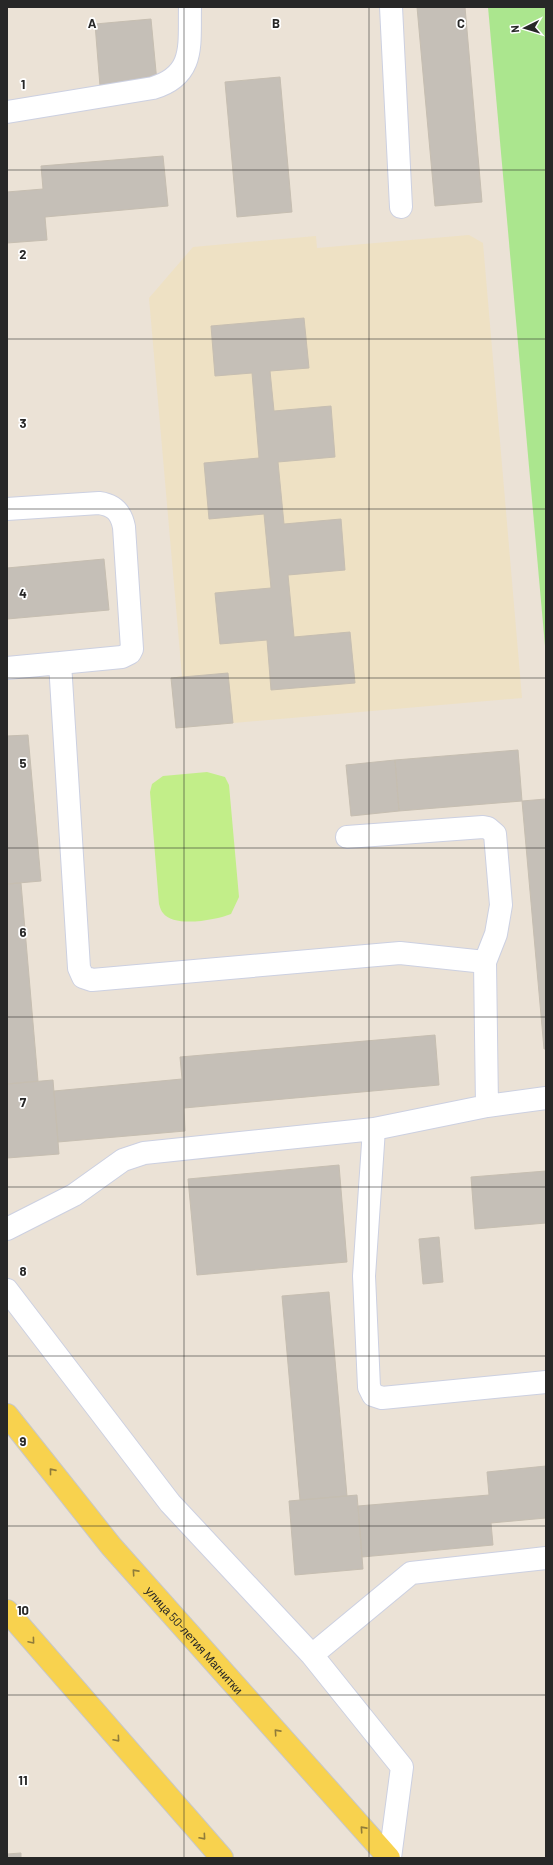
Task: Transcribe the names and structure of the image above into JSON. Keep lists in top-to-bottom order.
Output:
{
  "streets": {
    "main road": ["улица 50-летия Магнитки"]
  },
  "north": "left",
  "grid": {
    "columns": ["A", "B", "C"],
    "rows": [
      "1",
      "2",
      "3",
      "4",
      "5",
      "6",
      "7",
      "8",
      "9",
      "10",
      "11"
    ]
  }
}
